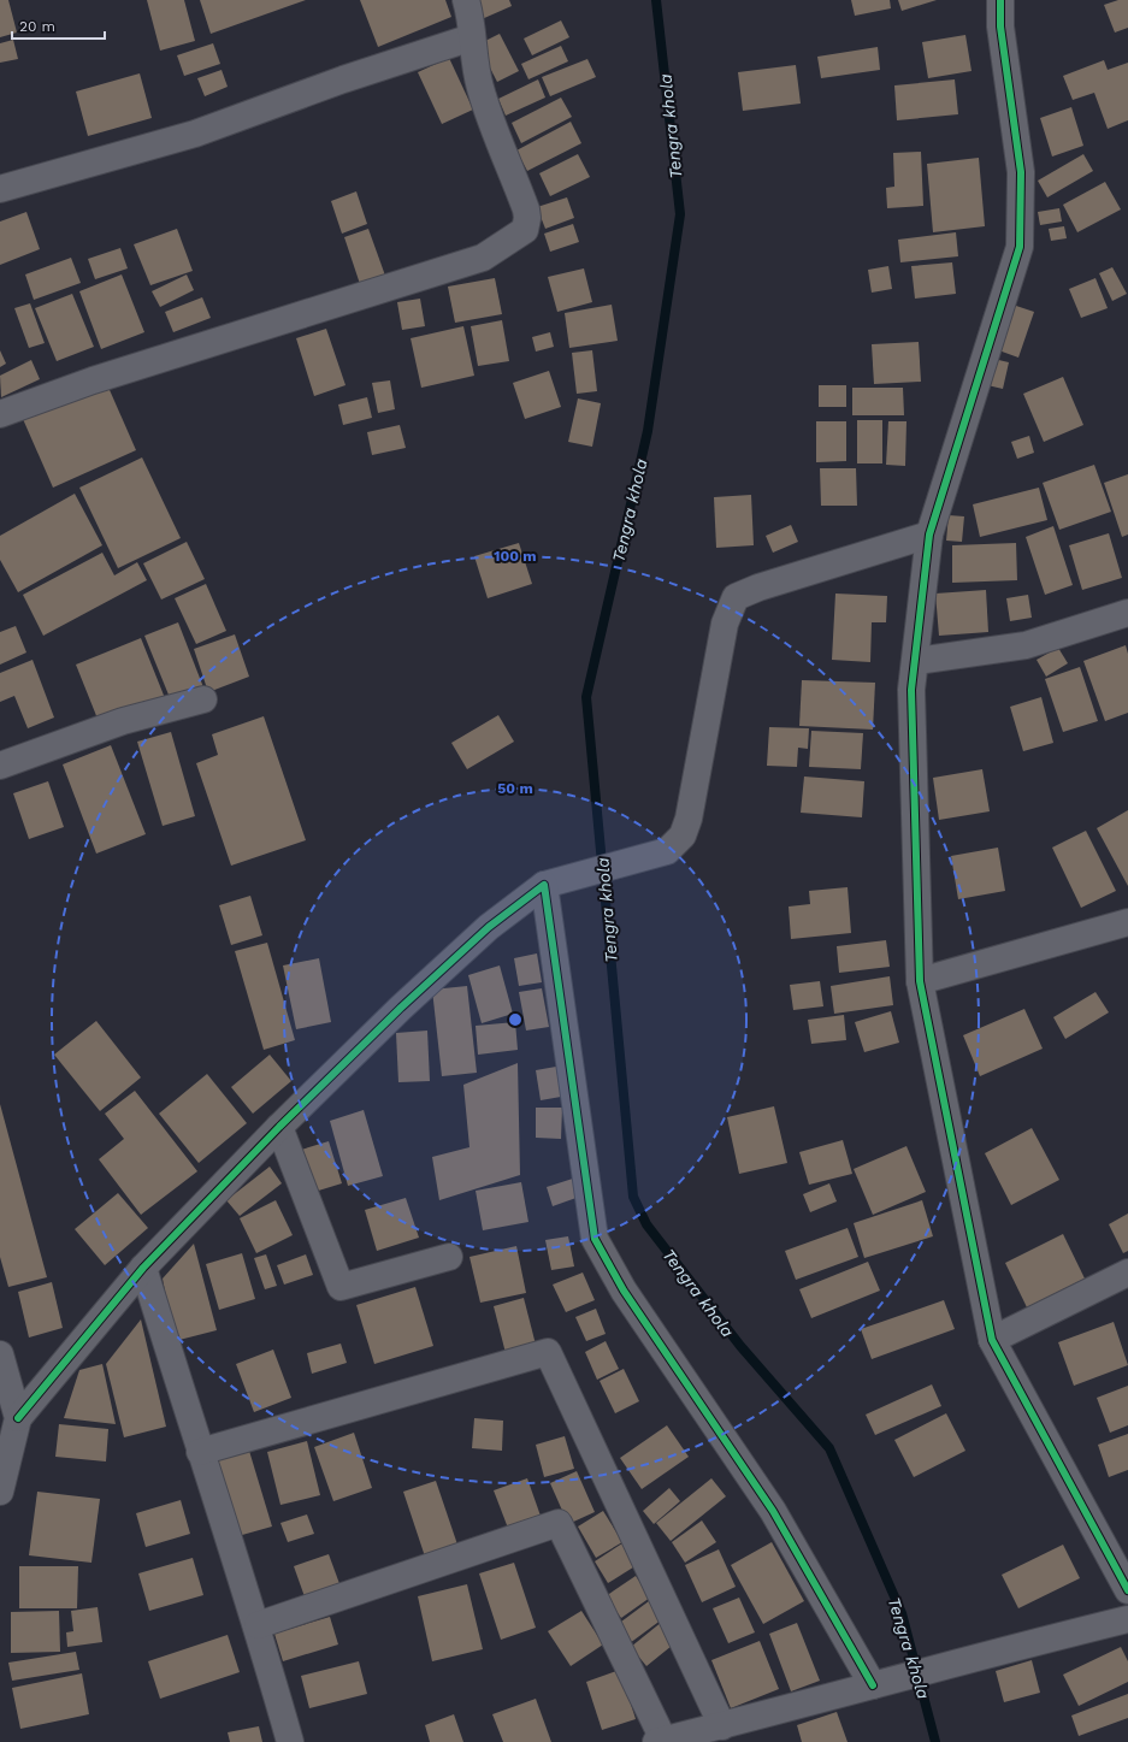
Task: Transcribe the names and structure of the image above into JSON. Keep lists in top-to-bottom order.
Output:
{
  "water": ["Tengra khola"],
  "scale_bar": "20 m",
  "rings": ["100 m", "50 m"]
}
